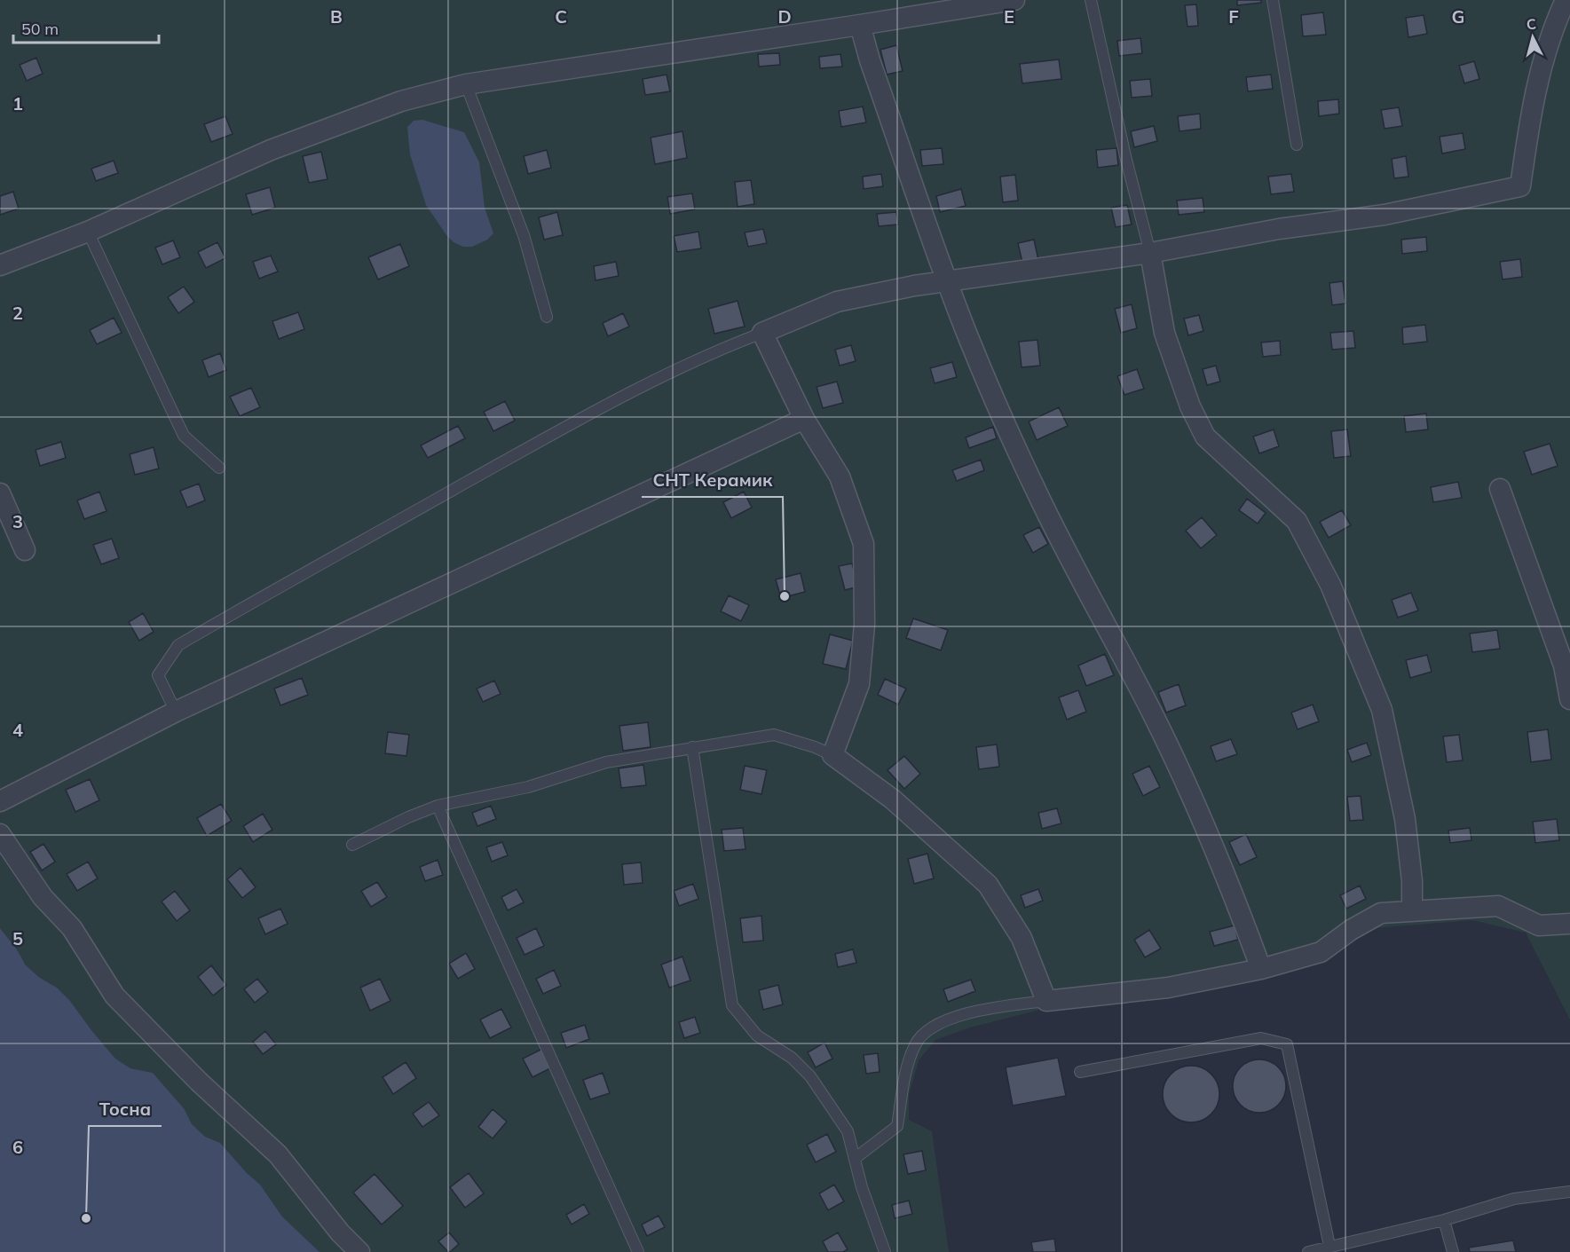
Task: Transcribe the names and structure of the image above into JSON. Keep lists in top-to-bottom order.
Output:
{
  "places": ["СНТ Керамик", "Тосна"],
  "scale_bar": "50 m",
  "north": "top",
  "grid": {
    "columns": [
      "B",
      "C",
      "D",
      "E",
      "F",
      "G"
    ],
    "rows": [
      "1",
      "2",
      "3",
      "4",
      "5",
      "6"
    ]
  }
}
